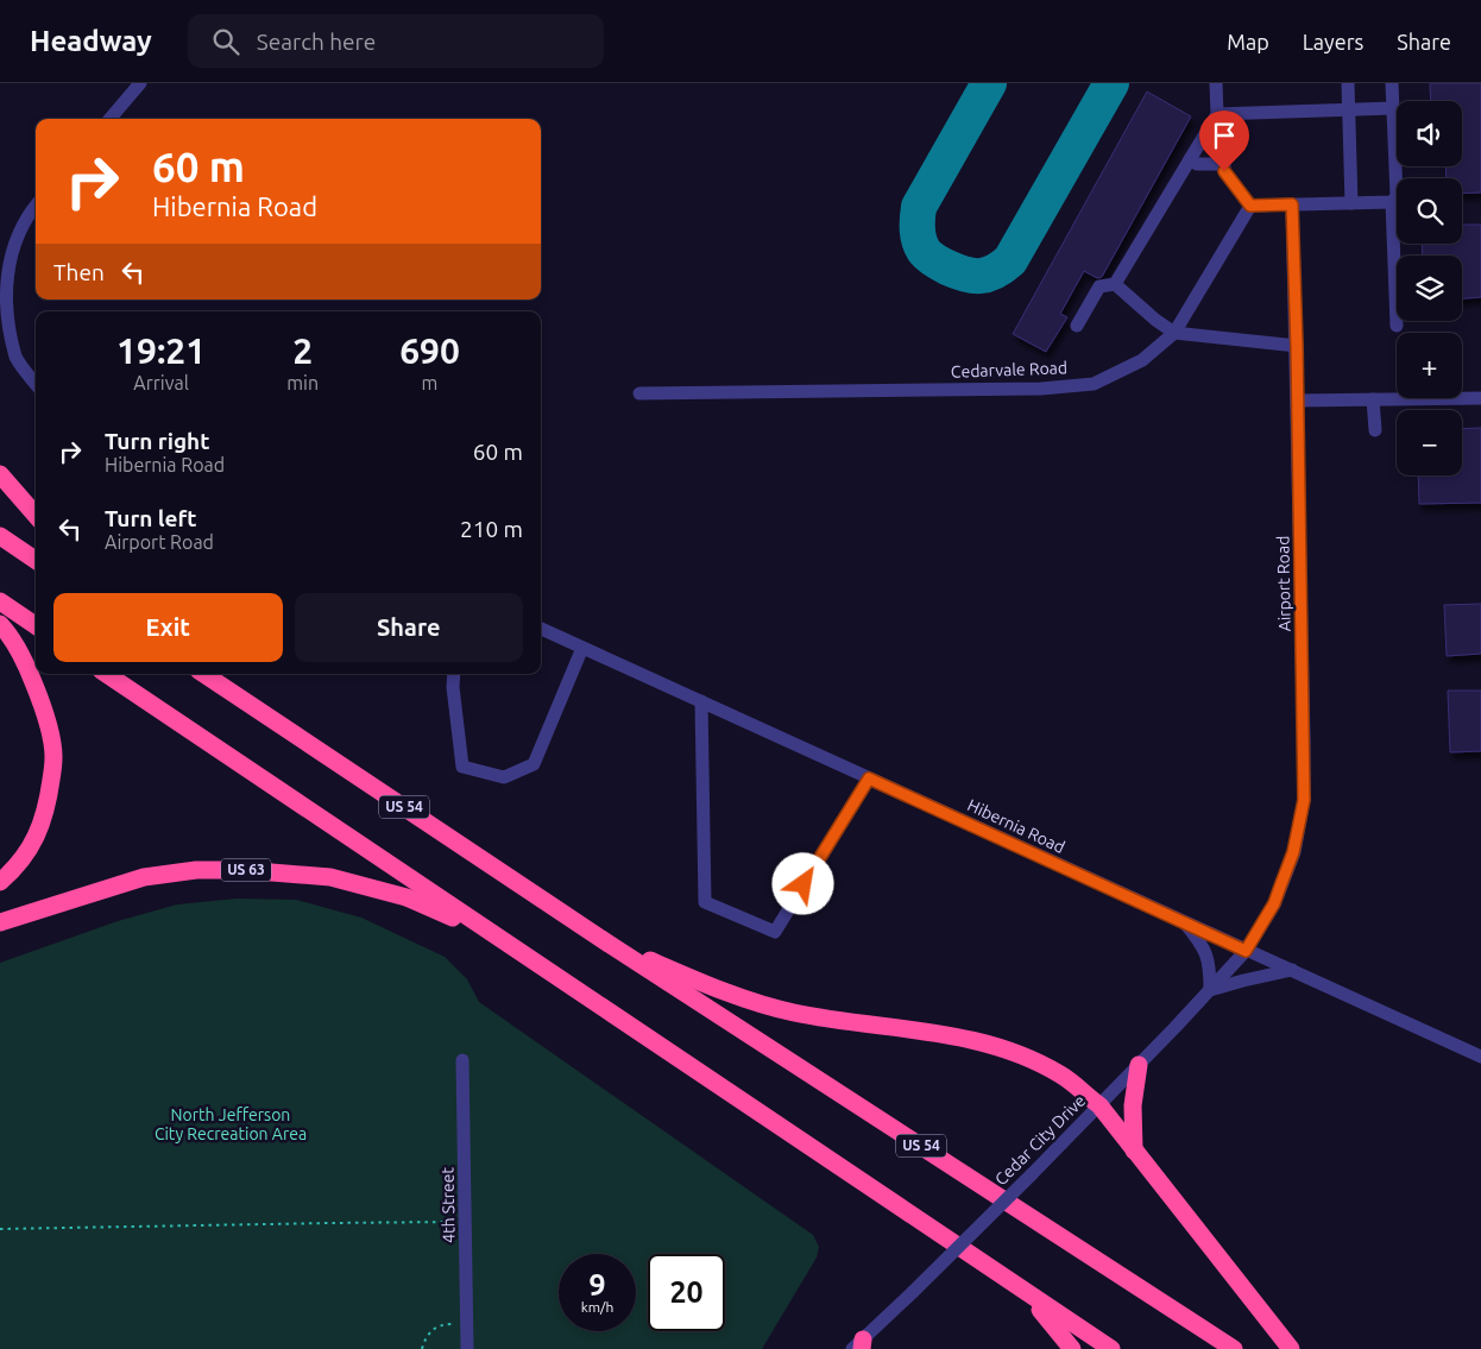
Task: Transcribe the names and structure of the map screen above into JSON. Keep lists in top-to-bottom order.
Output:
{
  "streets": {
    "highway": ["US 54", "US 63"],
    "street": [
      "Cedarvale Road",
      "Airport Road",
      "Hibernia Road",
      "Cedar City Drive",
      "4th Street"
    ]
  },
  "crossings": [
    ["Airport Road", "Hibernia Road"],
    ["Airport Road", "Cedar City Drive"],
    ["Hibernia Road", "Cedar City Drive"]
  ],
  "parks": ["North Jefferson City Recreation Area"],
  "page": {
    "header": "Headway",
    "search": "Search here",
    "nav": ["Map", "Layers", "Share"],
    "map_buttons": ["+", "−"],
    "turn": ["60 m", "Hibernia Road"],
    "then": "Then",
    "eta": [
      "19:21",
      "Arrival",
      "2",
      "min",
      "690",
      "m"
    ],
    "list": [
      {
        "name": "Turn right",
        "note": "Hibernia Road",
        "value": "60 m"
      },
      {
        "name": "Turn left",
        "note": "Airport Road",
        "value": "210 m"
      }
    ],
    "buttons": ["Exit", "Share"],
    "speed": "9 km/h",
    "limit": "20"
  }
}
